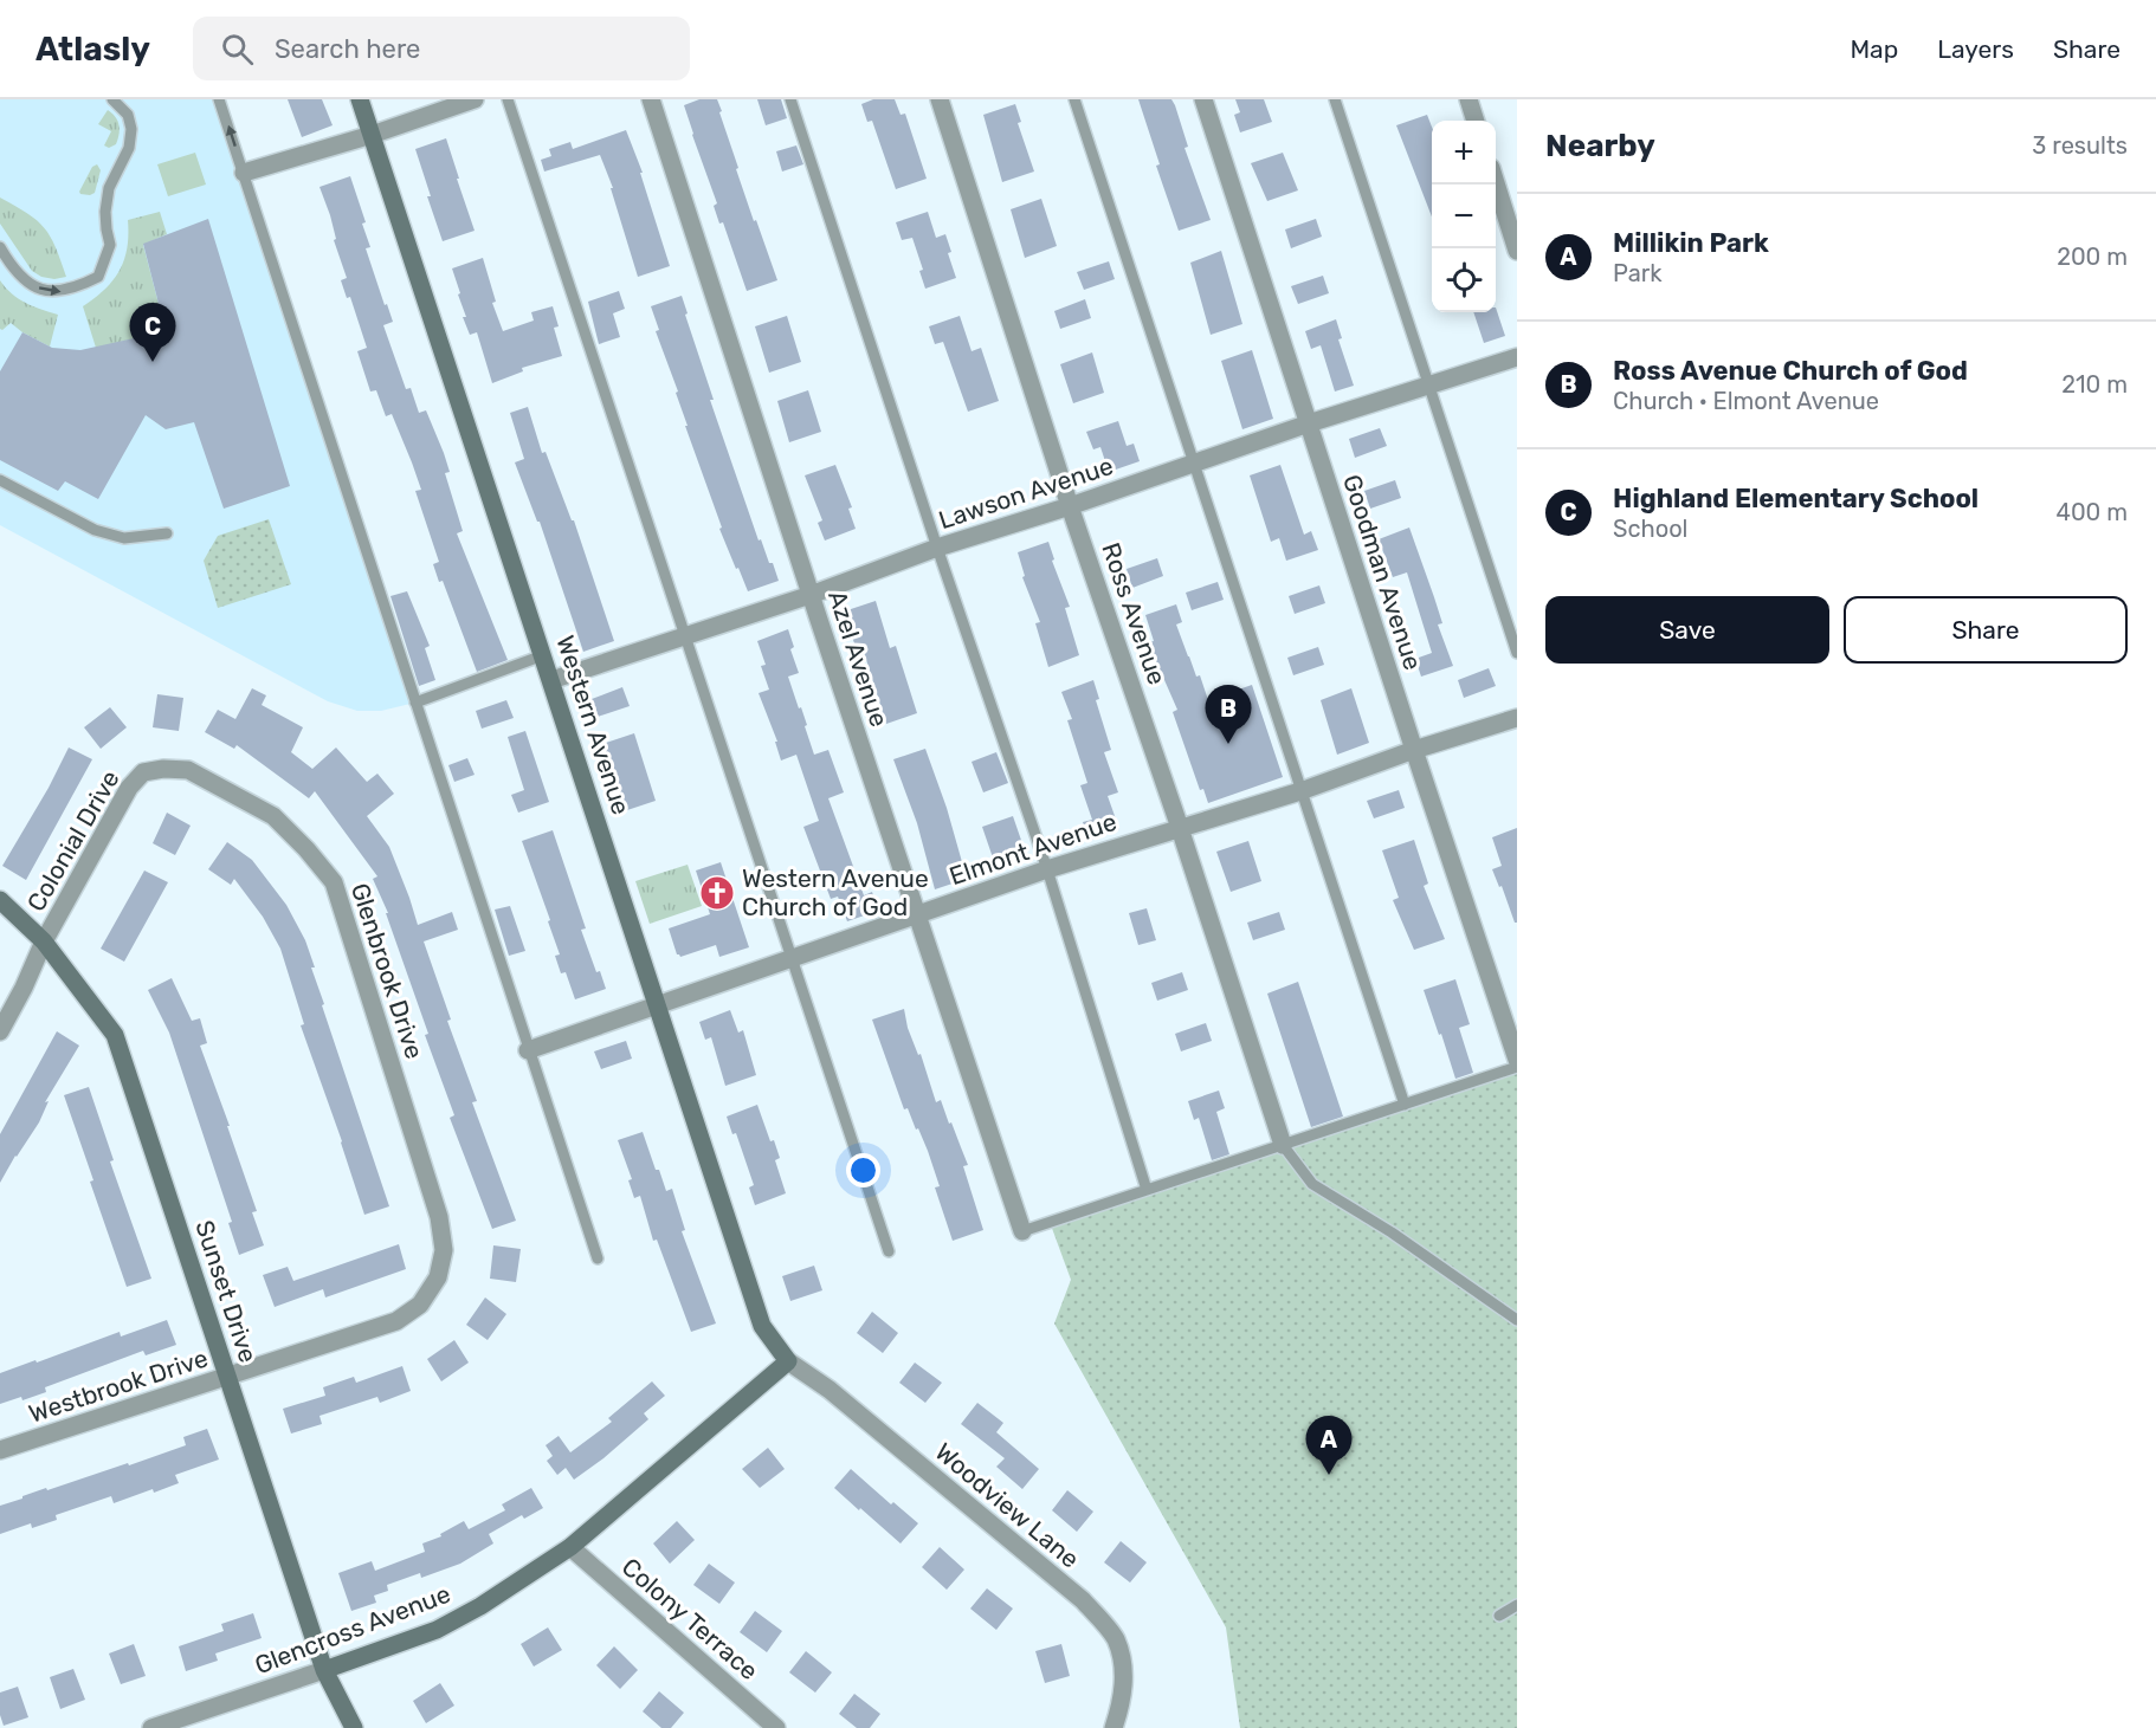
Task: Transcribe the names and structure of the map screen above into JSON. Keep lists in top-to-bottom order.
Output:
{
  "streets": {
    "street": [
      "Lawson Avenue",
      "Goodman Avenue",
      "Ross Avenue",
      "Azel Avenue",
      "Western Avenue",
      "Colonial Drive",
      "Elmont Avenue",
      "Glenbrook Drive",
      "Sunset Drive",
      "Westbrook Drive",
      "Woodview Lane",
      "Colony Terrace",
      "Glencross Avenue"
    ]
  },
  "crossings": [
    ["Lawson Avenue", "Goodman Avenue"],
    ["Lawson Avenue", "Ross Avenue"],
    ["Lawson Avenue", "Azel Avenue"],
    ["Lawson Avenue", "Western Avenue"],
    ["Goodman Avenue", "Elmont Avenue"],
    ["Ross Avenue", "Elmont Avenue"],
    ["Azel Avenue", "Elmont Avenue"],
    ["Western Avenue", "Elmont Avenue"],
    ["Western Avenue", "Woodview Lane"],
    ["Western Avenue", "Glencross Avenue"],
    ["Colonial Drive", "Glenbrook Drive"],
    ["Colonial Drive", "Sunset Drive"],
    ["Glenbrook Drive", "Westbrook Drive"],
    ["Sunset Drive", "Westbrook Drive"],
    ["Sunset Drive", "Glencross Avenue"],
    ["Woodview Lane", "Glencross Avenue"],
    ["Colony Terrace", "Glencross Avenue"]
  ],
  "places": {
    "church": ["Western Avenue Church of God"]
  },
  "page": {
    "header": "Atlasly",
    "search": "Search here",
    "nav": ["Map", "Layers", "Share"],
    "heading": ["Nearby", "3 results"],
    "map_buttons": ["+", "−"],
    "list": [
      {
        "mark": "A",
        "name": "Millikin Park",
        "note": "Park",
        "value": "200 m"
      },
      {
        "mark": "B",
        "name": "Ross Avenue Church of God",
        "note": "Church · Elmont Avenue",
        "value": "210 m"
      },
      {
        "mark": "C",
        "name": "Highland Elementary School",
        "note": "School",
        "value": "400 m"
      }
    ],
    "pins": ["C", "B", "A"],
    "buttons": ["Save", "Share"]
  }
}
